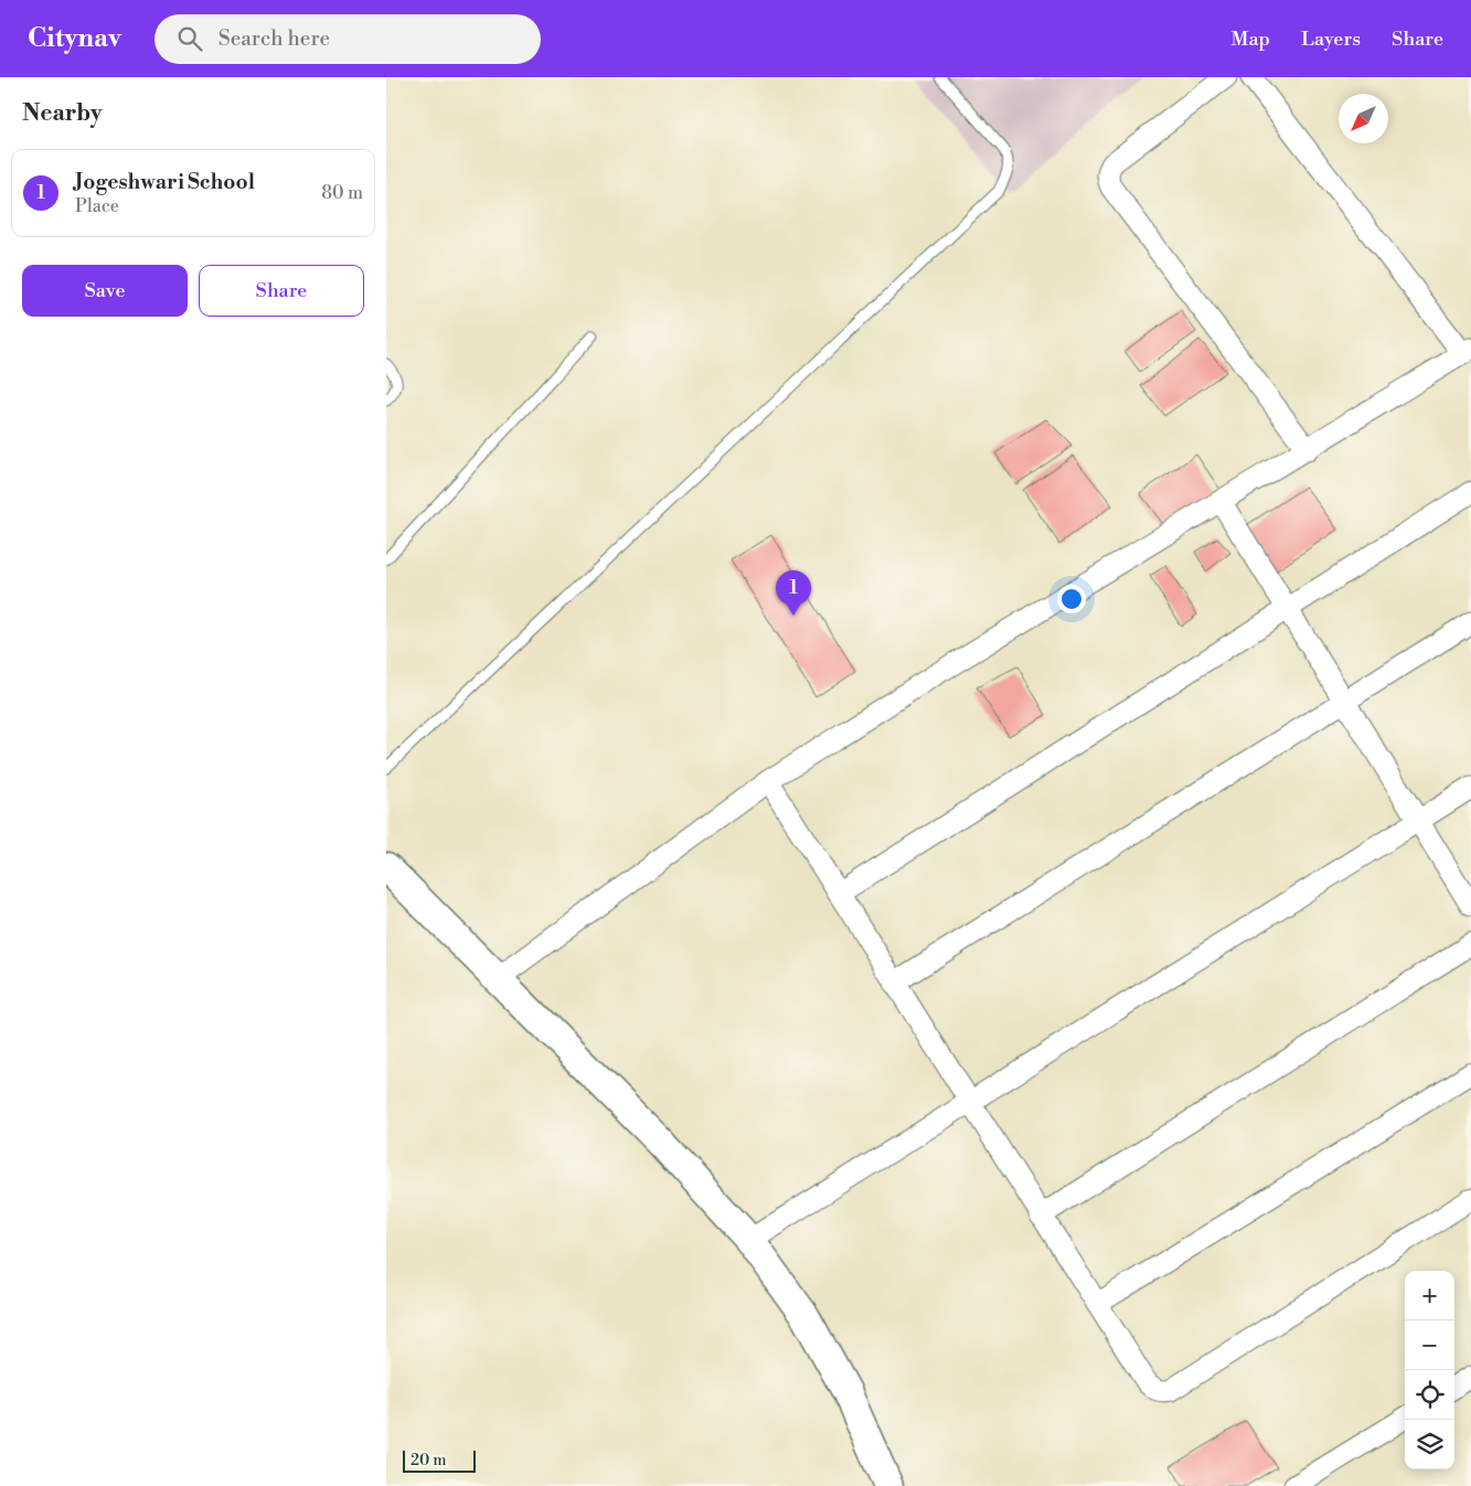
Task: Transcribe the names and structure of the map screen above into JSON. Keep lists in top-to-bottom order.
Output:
{
  "scale_bar": "20 m",
  "north": "bottom left",
  "page": {
    "header": "Citynav",
    "search": "Search here",
    "nav": ["Map", "Layers", "Share"],
    "heading": "Nearby",
    "list": [
      {
        "mark": "1",
        "name": "Jogeshwari School",
        "note": "Place",
        "value": "80 m"
      }
    ],
    "buttons": ["Save", "Share"],
    "pins": "1",
    "map_buttons": ["+", "−"],
    "scale": "20 m"
  }
}
